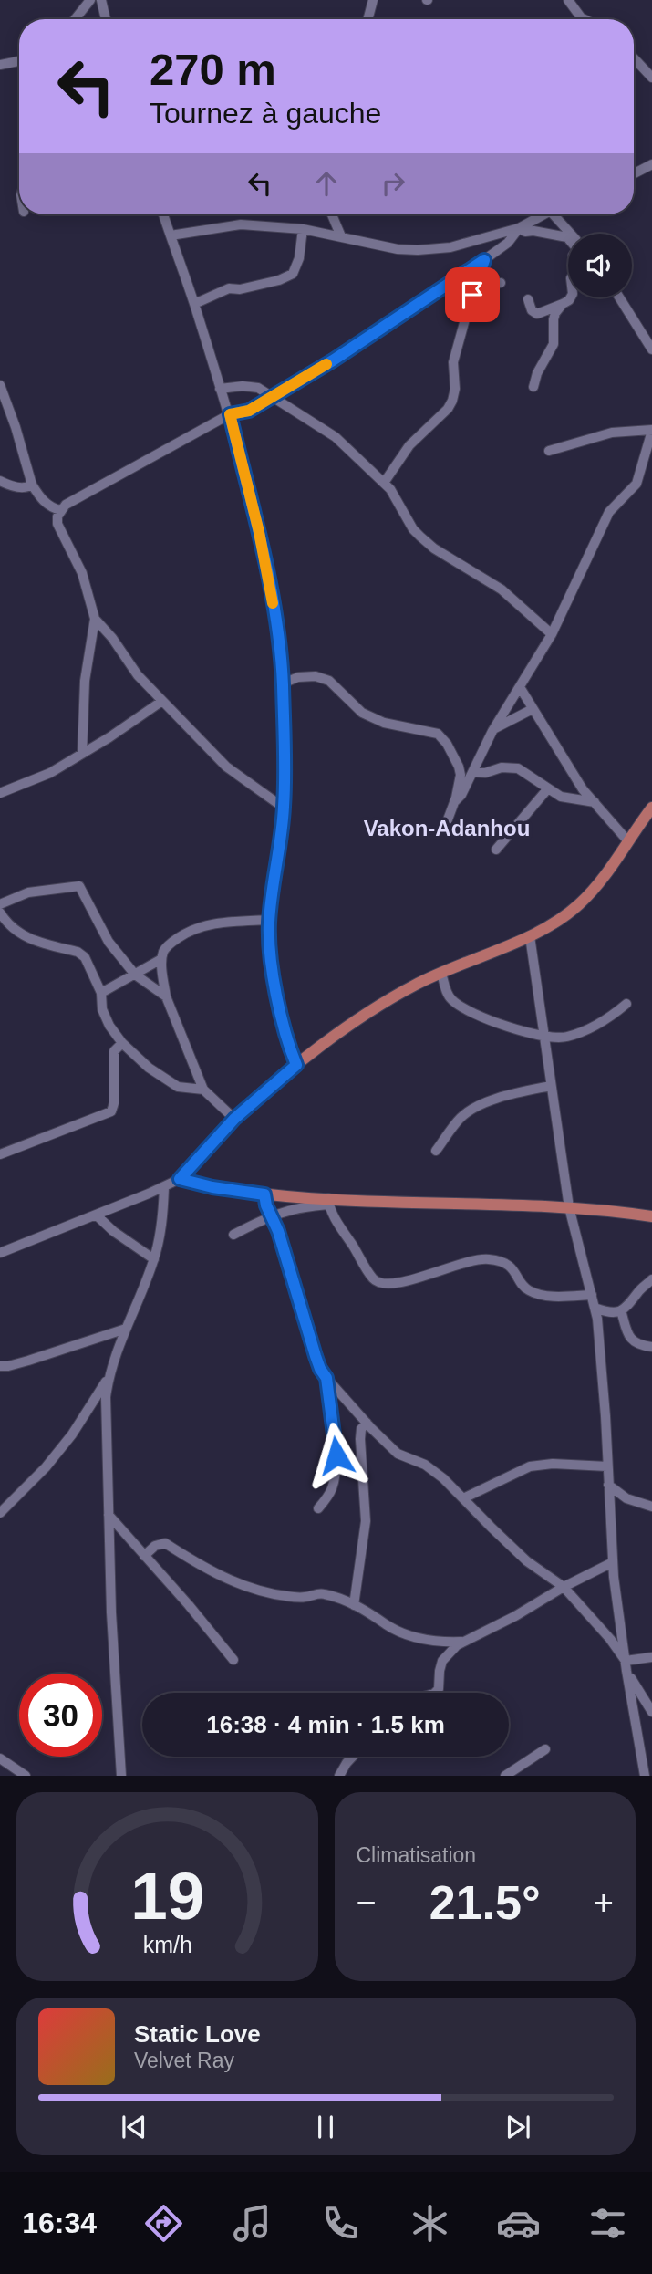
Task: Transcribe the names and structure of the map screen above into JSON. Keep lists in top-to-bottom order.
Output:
{
  "districts": ["Vakon-Adanhou"],
  "page": {
    "turn": ["270 m", "Tournez à gauche"],
    "limit": "30",
    "trip": "16:38 · 4 min · 1.5 km",
    "tile": "Climatisation",
    "heat": ["−", "21.5°", "+"],
    "song": ["Static Love", "Velvet Ray"],
    "tabs": "16:34",
    "gauge": ["19", "km/h"]
  }
}
